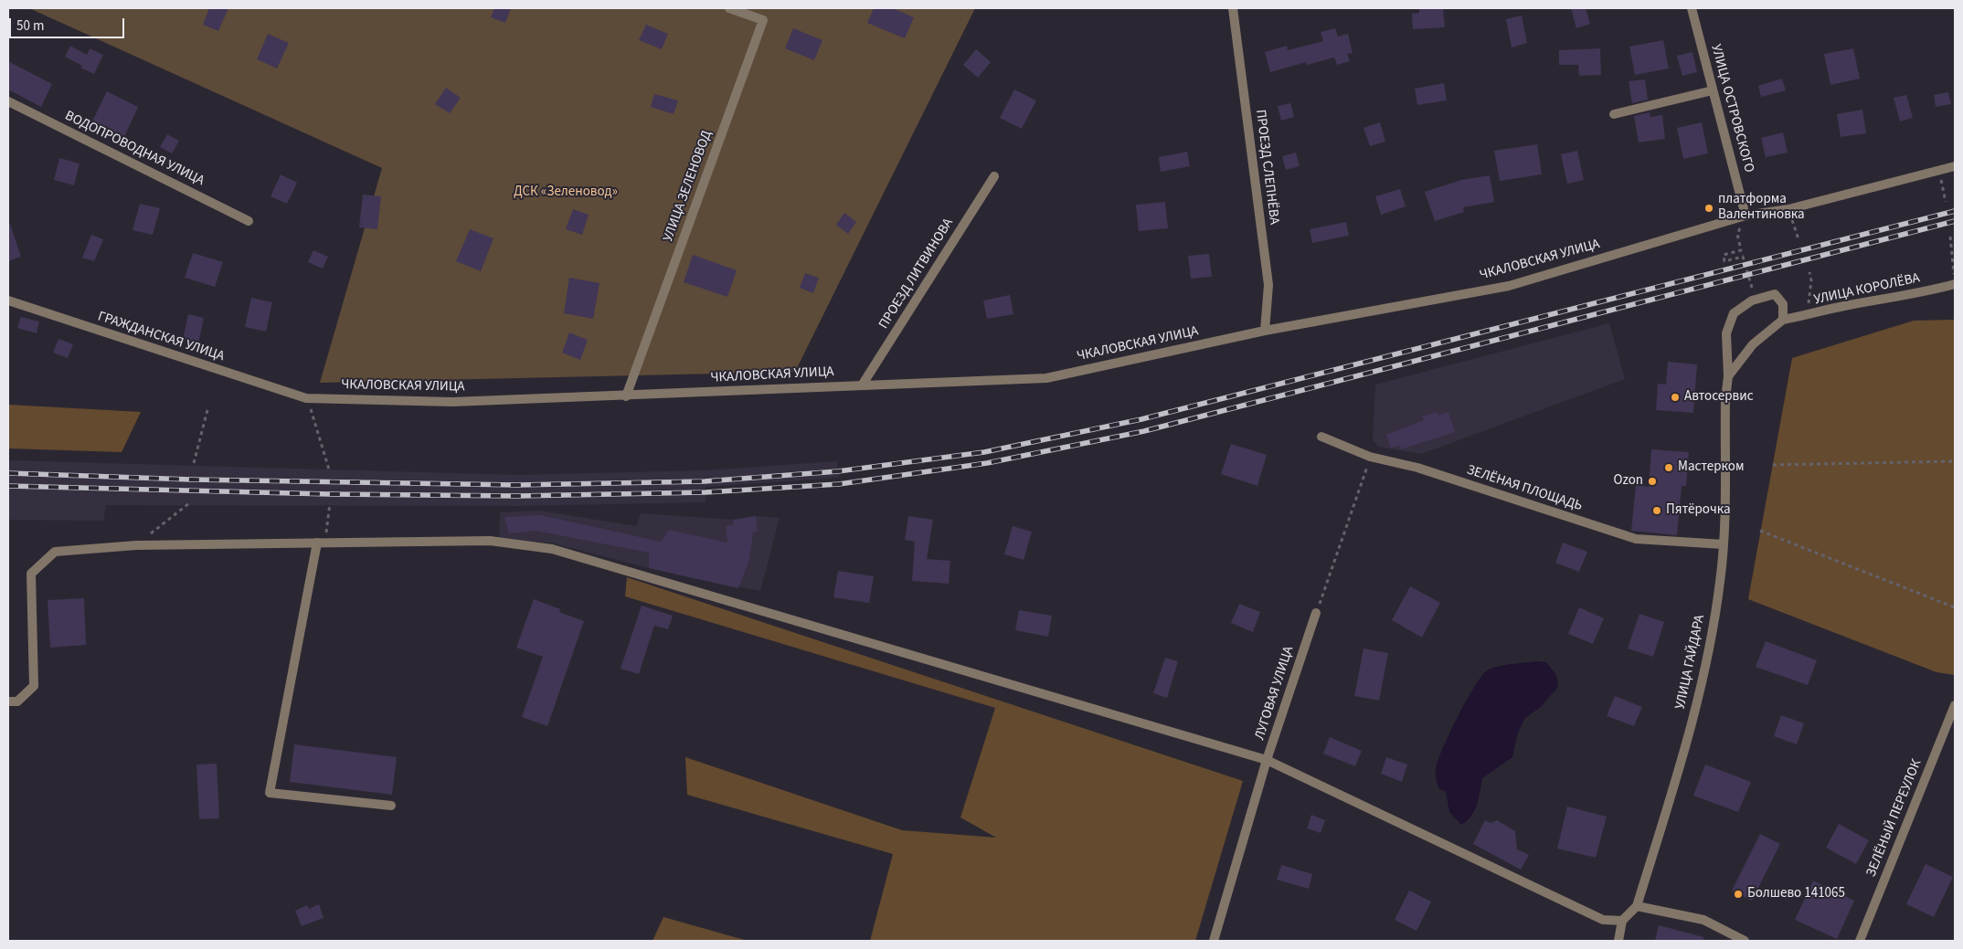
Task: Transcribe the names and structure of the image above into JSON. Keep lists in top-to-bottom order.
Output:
{
  "streets": {
    "street": [
      "УЛИЦА ОСТРОВСКОГО",
      "ВОДОПРОВОДНАЯ УЛИЦА",
      "ПРОЕЗД СЛЕПНЁВА",
      "УЛИЦА ЗЕЛЕНОВОД",
      "ЧКАЛОВСКАЯ УЛИЦА",
      "ПРОЕЗД ЛИТВИНОВА",
      "УЛИЦА КОРОЛЁВА",
      "ГРАЖДАНСКАЯ УЛИЦА",
      "ЗЕЛЁНАЯ ПЛОЩАДЬ",
      "УЛИЦА ГАЙДАРА",
      "ЛУГОВАЯ УЛИЦА",
      "ЗЕЛЁНЫЙ ПЕРЕУЛОК"
    ]
  },
  "crossings": [
    ["УЛИЦА ОСТРОВСКОГО", "ЧКАЛОВСКАЯ УЛИЦА"],
    ["ПРОЕЗД СЛЕПНЁВА", "ЧКАЛОВСКАЯ УЛИЦА"],
    ["УЛИЦА ЗЕЛЕНОВОД", "ЧКАЛОВСКАЯ УЛИЦА"],
    ["ЧКАЛОВСКАЯ УЛИЦА", "ПРОЕЗД ЛИТВИНОВА"],
    ["ЧКАЛОВСКАЯ УЛИЦА", "ГРАЖДАНСКАЯ УЛИЦА"],
    ["УЛИЦА КОРОЛЁВА", "УЛИЦА ГАЙДАРА"],
    ["ЗЕЛЁНАЯ ПЛОЩАДЬ", "УЛИЦА ГАЙДАРА"]
  ],
  "parks": ["ДСК «Зеленовод»"],
  "places": [
    "платформа Валентиновка",
    "Автосервис",
    "Мастерком",
    "Ozon",
    "Пятёрочка",
    "Болшево 141065"
  ],
  "scale_bar": "50 m"
}
